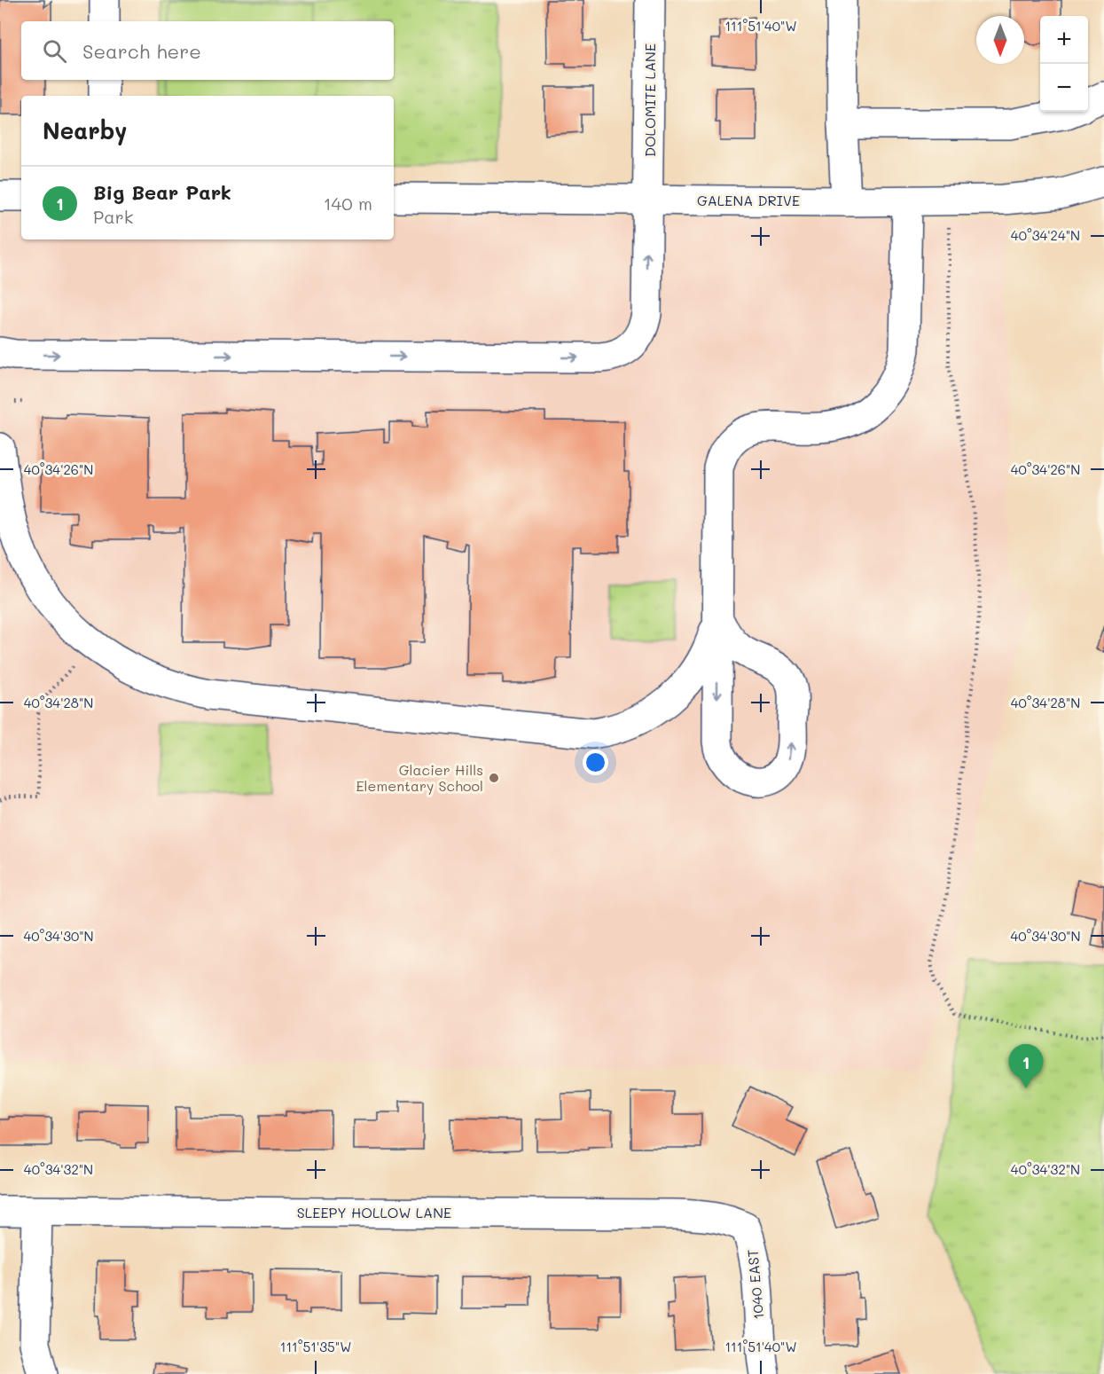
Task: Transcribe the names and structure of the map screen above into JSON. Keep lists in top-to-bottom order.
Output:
{
  "streets": {
    "street": [
      "DOLOMITE LANE",
      "GALENA DRIVE",
      "SLEEPY HOLLOW LANE",
      "1040 EAST"
    ]
  },
  "crossings": [
    ["DOLOMITE LANE", "GALENA DRIVE"],
    ["SLEEPY HOLLOW LANE", "1040 EAST"]
  ],
  "one_way": ["DOLOMITE LANE"],
  "places": ["Glacier Hills Elementary School"],
  "north": "bottom",
  "page": {
    "map_buttons": ["+", "−"],
    "search": "Search here",
    "heading": "Nearby",
    "list": [
      {
        "mark": "1",
        "name": "Big Bear Park",
        "note": "Park",
        "value": "140 m"
      }
    ],
    "pins": "1"
  },
  "coordinates": [
    "111°51'40\"W",
    "40°34'24\"N",
    "40°34'26\"N",
    "40°34'28\"N",
    "40°34'30\"N",
    "40°34'32\"N",
    "111°51'35\"W"
  ]
}
